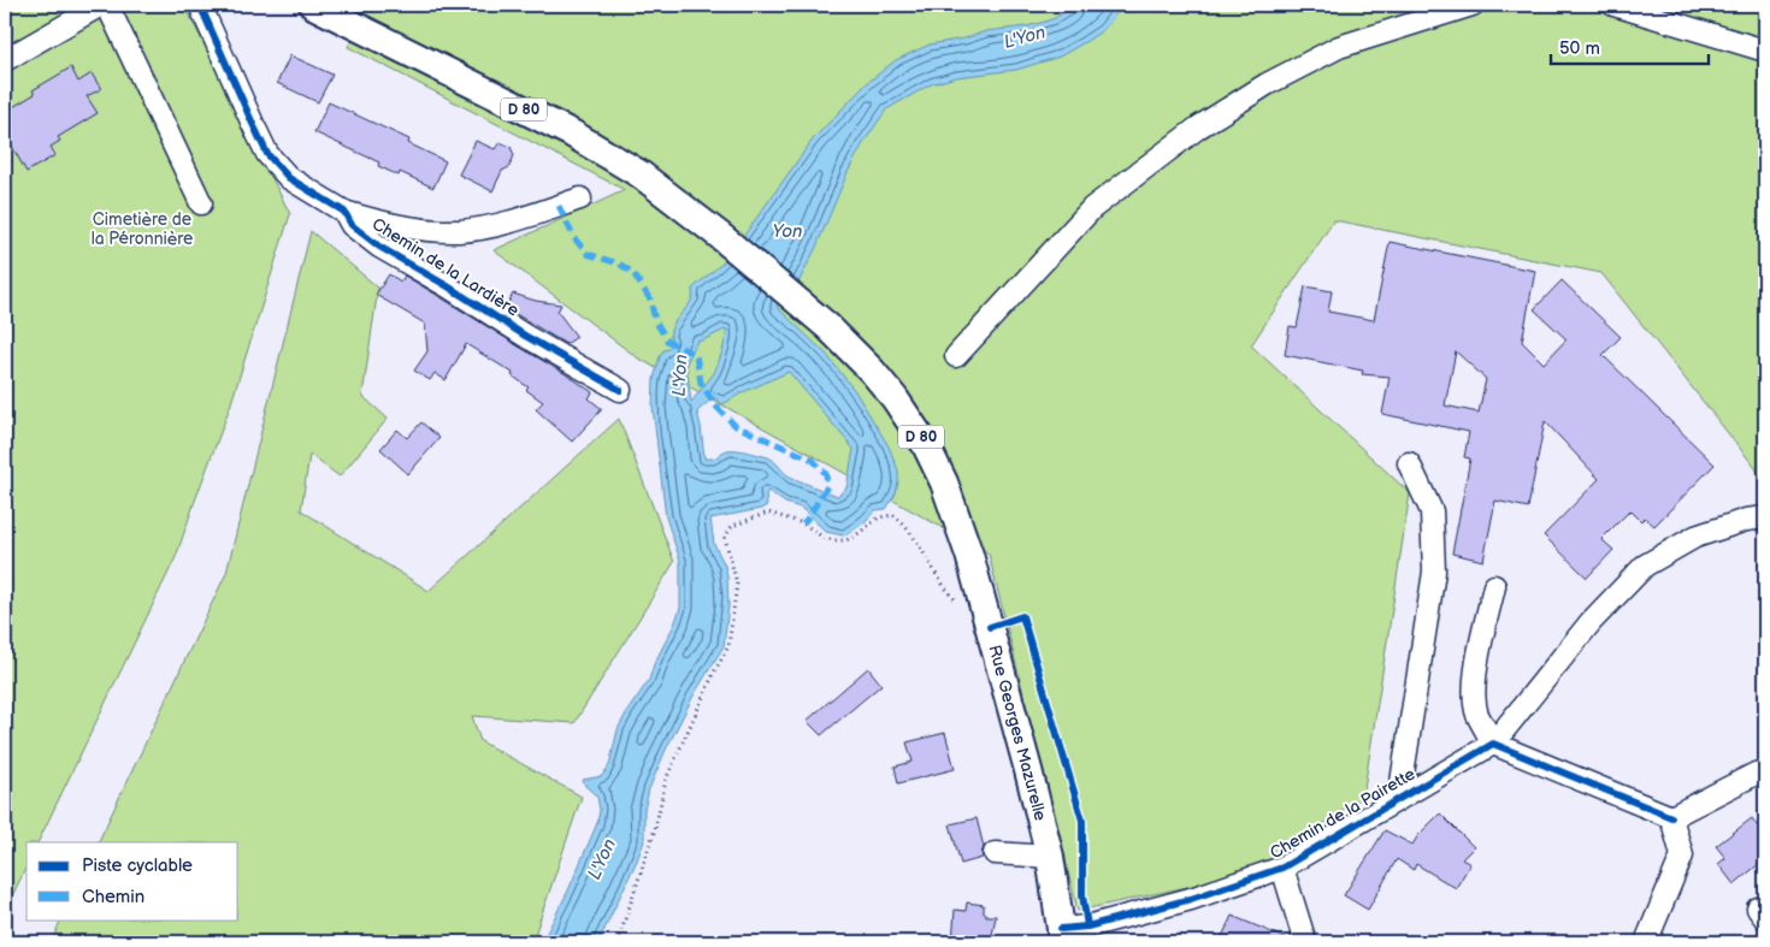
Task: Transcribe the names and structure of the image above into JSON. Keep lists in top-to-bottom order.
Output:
{
  "streets": {
    "main road": ["D 80", "Rue Georges Mazurelle"],
    "street": ["Chemin de la Lardière", "Chemin de la Pairette"]
  },
  "crossings": [
    ["Rue Georges Mazurelle", "Chemin de la Pairette"]
  ],
  "water": ["L'Yon", "Yon"],
  "parks": ["Cimetière de la Péronnière"],
  "legend": ["Piste cyclable", "Chemin"],
  "scale_bar": "50 m"
}
